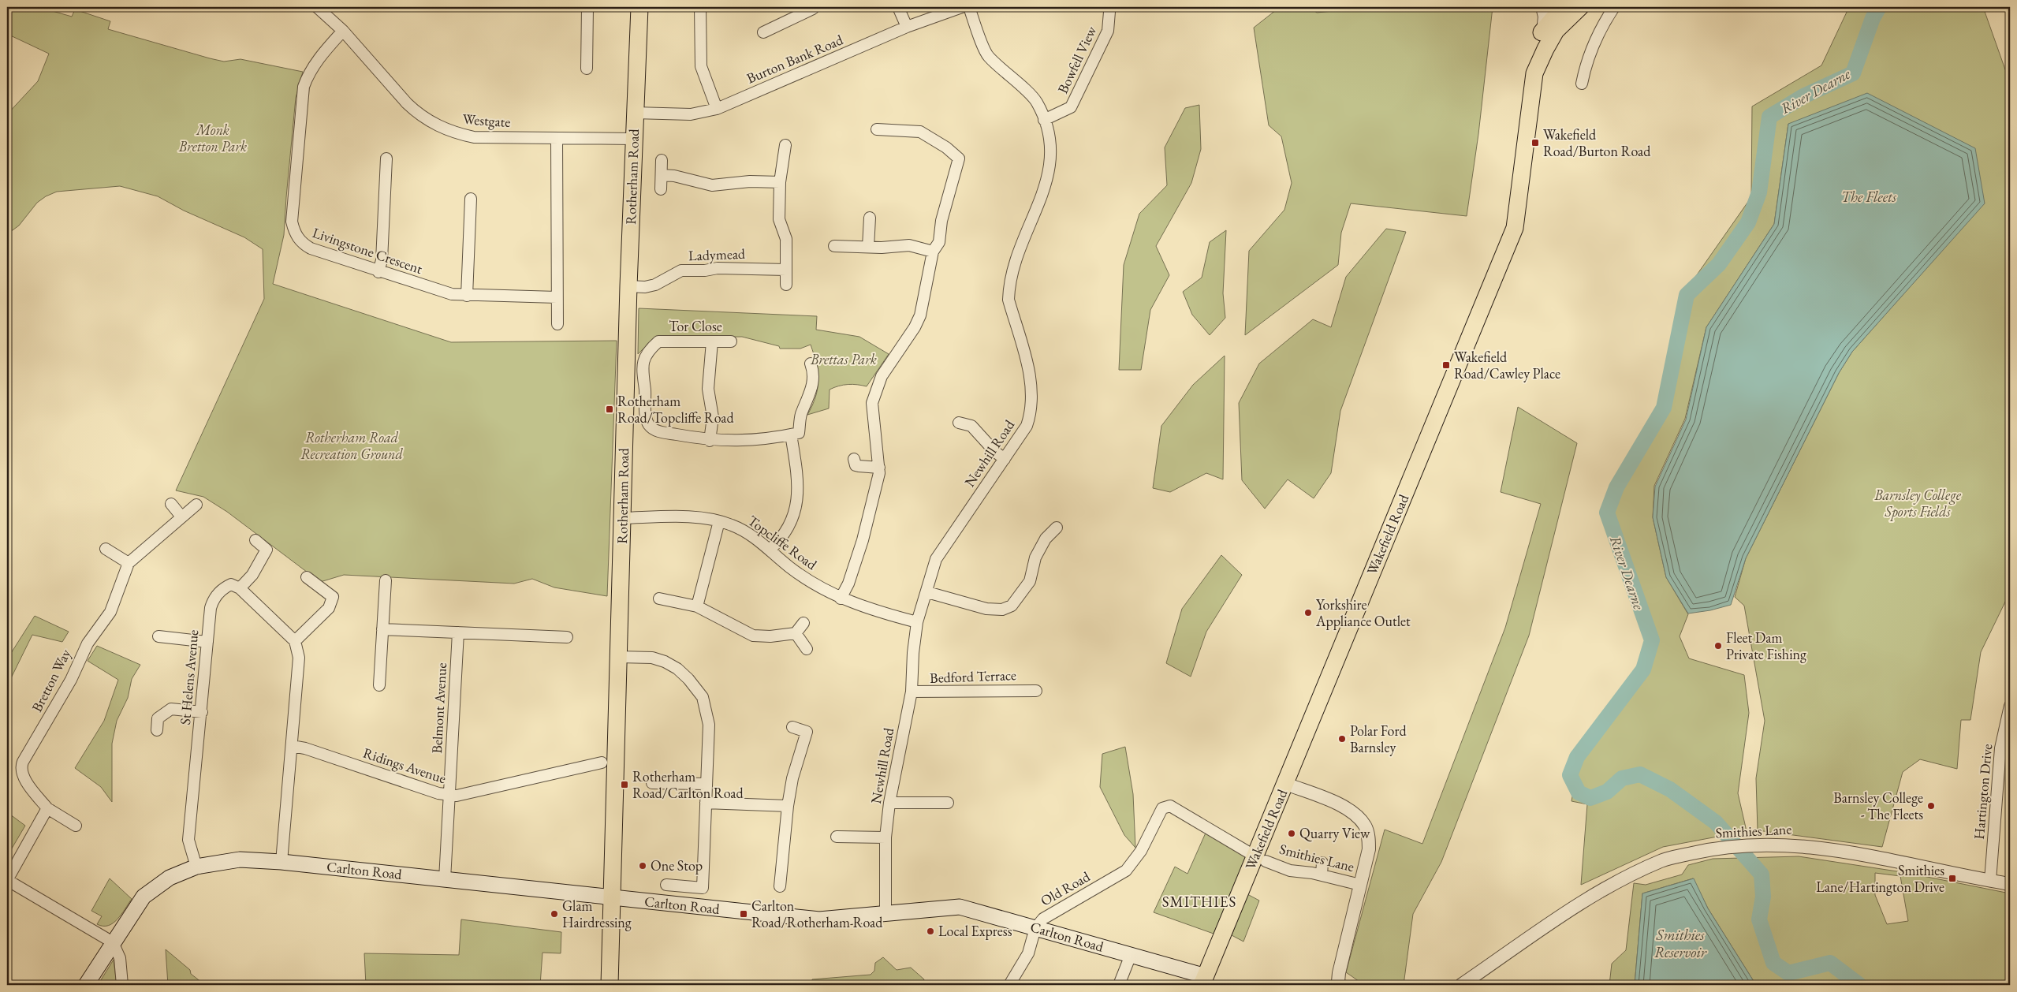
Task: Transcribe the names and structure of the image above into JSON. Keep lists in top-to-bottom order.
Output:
{
  "streets": {
    "main road": ["Rotherham Road", "Wakefield Road", "Carlton Road"],
    "street": [
      "Burton Bank Road",
      "Bowfell View",
      "Westgate",
      "Livingstone Crescent",
      "Ladymead",
      "Tor Close",
      "Newhill Road",
      "Topcliffe Road",
      "Bedford Terrace",
      "St Helens Avenue",
      "Bretton Way",
      "Belmont Avenue",
      "Ridings Avenue",
      "Hartington Drive",
      "Smithies Lane",
      "Old Road"
    ]
  },
  "crossings": [
    ["Burton Bank Road", "Rotherham Road"],
    ["Bowfell View", "Newhill Road"],
    ["Westgate", "Rotherham Road"],
    ["Westgate", "Livingstone Crescent"],
    ["Rotherham Road", "Ladymead"],
    ["Rotherham Road", "Topcliffe Road"],
    ["Rotherham Road", "Carlton Road"],
    ["Newhill Road", "Topcliffe Road"],
    ["Newhill Road", "Bedford Terrace"],
    ["Newhill Road", "Carlton Road"],
    ["Wakefield Road", "Smithies Lane"],
    ["Wakefield Road", "Carlton Road"],
    ["Wakefield Road", "Old Road"],
    ["St Helens Avenue", "Carlton Road"],
    ["Belmont Avenue", "Ridings Avenue"],
    ["Belmont Avenue", "Carlton Road"],
    ["Hartington Drive", "Smithies Lane"],
    ["Smithies Lane", "Old Road"],
    ["Carlton Road", "Old Road"]
  ],
  "districts": ["SMITHIES"],
  "water": ["River Dearne", "The Fleets", "Smithies Reservoir"],
  "parks": [
    "Monk Bretton Park",
    "Brettas Park",
    "Rotherham Road Recreation Ground",
    "Barnsley College Sports Fields"
  ],
  "places": {
    "transit": [
      "Wakefield Road/Burton Road",
      "Wakefield Road/Cawley Place",
      "Rotherham Road/Topcliffe Road",
      "Rotherham Road/Carlton Road",
      "Smithies Lane/Hartington Drive",
      "Carlton Road/Rotherham Road"
    ],
    "other": [
      "Yorkshire Appliance Outlet",
      "Fleet Dam Private Fishing",
      "Polar Ford Barnsley",
      "Barnsley College - The Fleets",
      "Quarry View",
      "One Stop",
      "Glam Hairdressing",
      "Local Express"
    ]
  }
}
